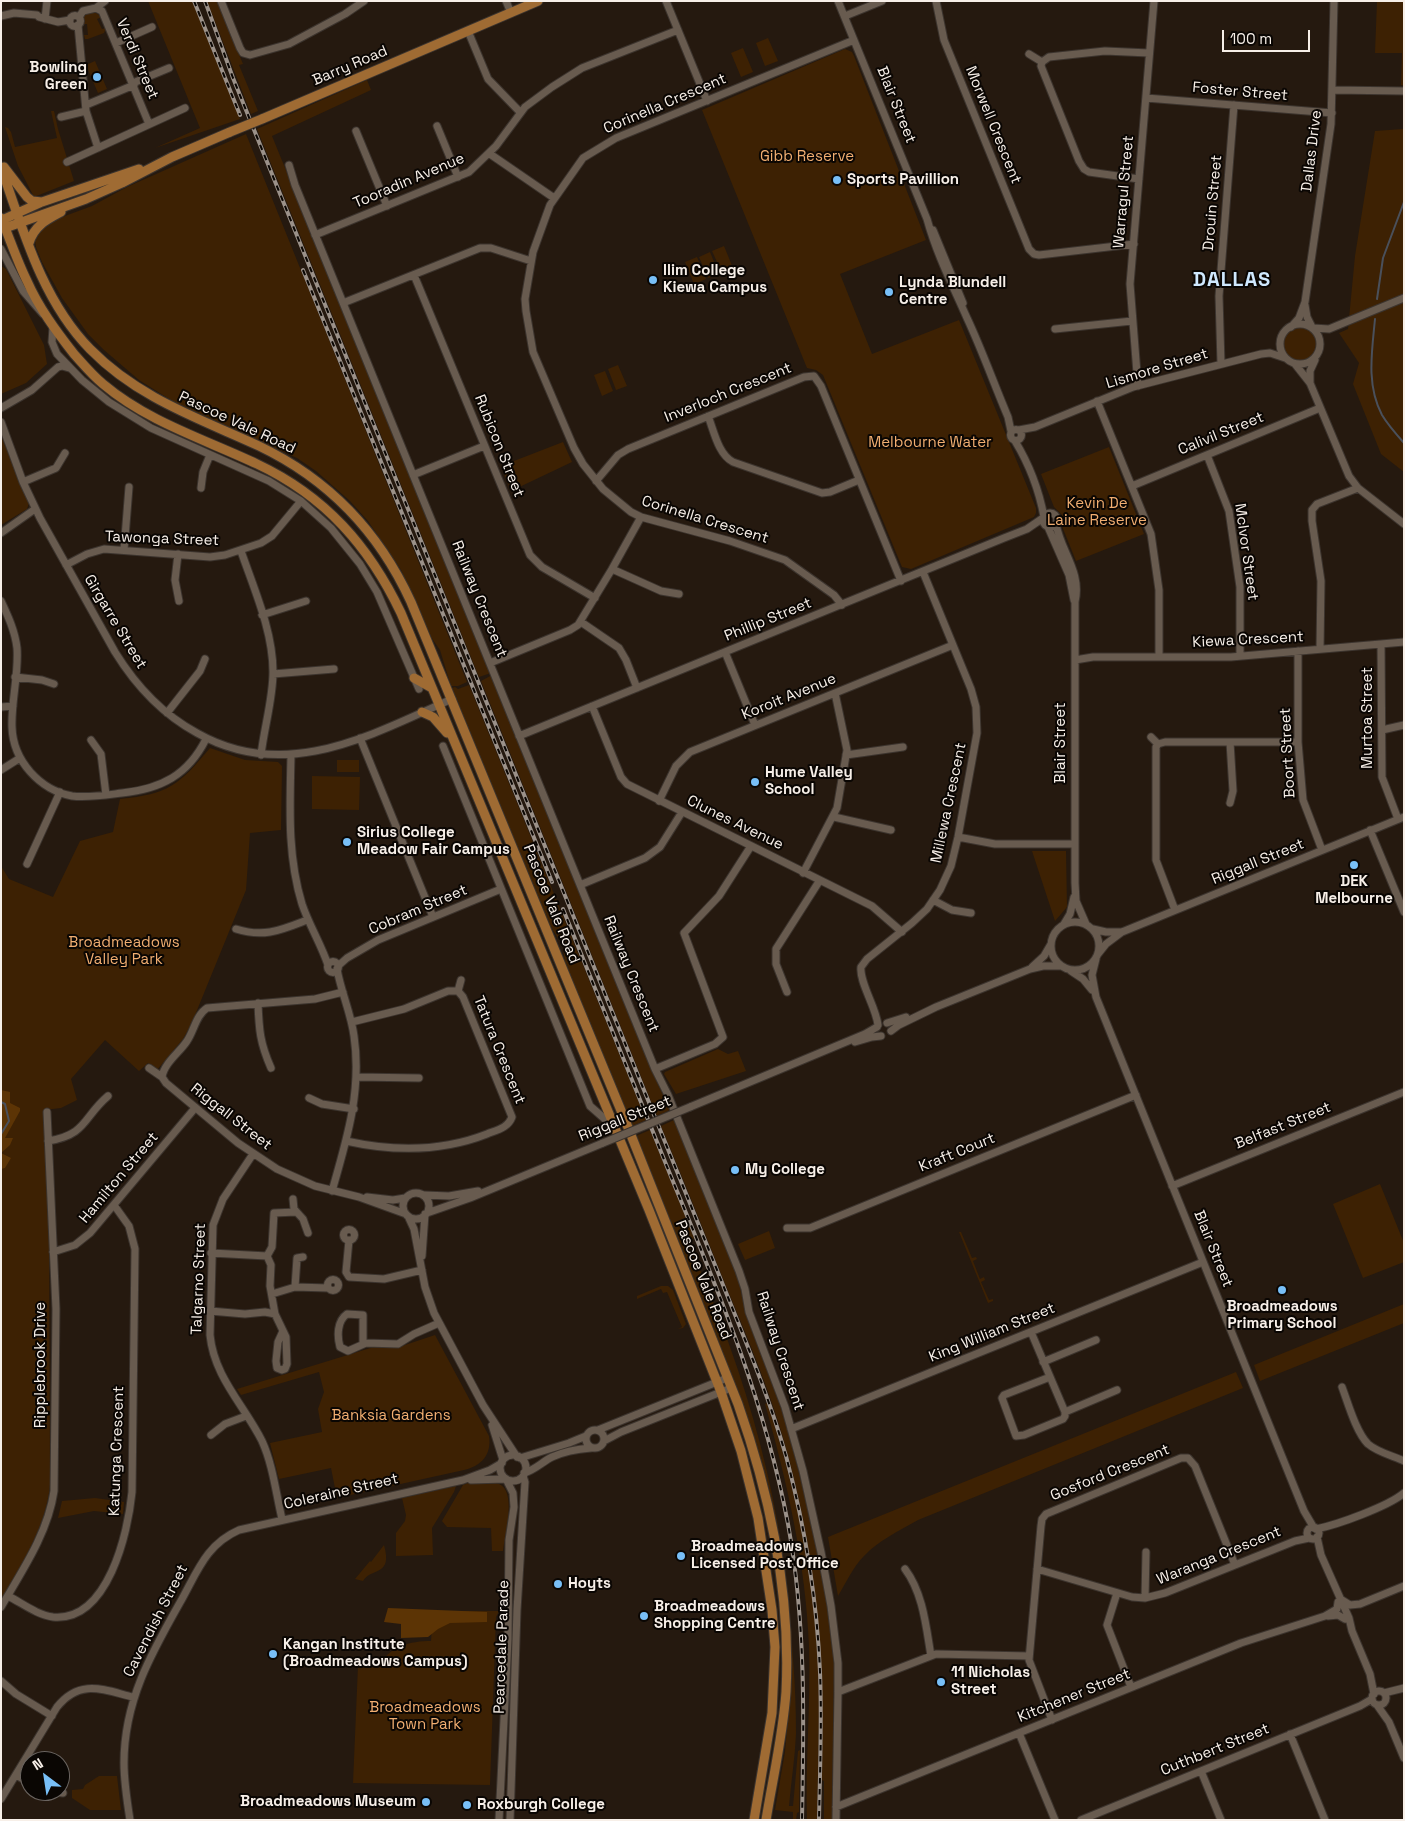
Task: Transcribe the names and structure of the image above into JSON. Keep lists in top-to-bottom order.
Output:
{
  "streets": {
    "main road": ["Barry Road", "Pascoe Vale Road"],
    "street": [
      "Verdi Street",
      "Foster Street",
      "Corinella Crescent",
      "Blair Street",
      "Morwell Crescent",
      "Dallas Drive",
      "Tooradin Avenue",
      "Warragul Street",
      "Drouin Street",
      "Lismore Street",
      "Inverloch Crescent",
      "Calivil Street",
      "Rubicon Street",
      "Tawonga Street",
      "McIvor Street",
      "Railway Crescent",
      "Phillip Street",
      "Girgarre Street",
      "Kiewa Crescent",
      "Koroit Avenue",
      "Murtoa Street",
      "Boort Street",
      "Millewa Crescent",
      "Clunes Avenue",
      "Riggall Street",
      "Cobram Street",
      "Tatura Crescent",
      "Belfast Street",
      "Kraft Court",
      "Hamilton Street",
      "Talgarno Street",
      "King William Street",
      "Ripplebrook Drive",
      "Katunga Crescent",
      "Gosford Crescent",
      "Coleraine Street",
      "Waranga Crescent",
      "Cavendish Street",
      "Pearcedale Parade",
      "Kitchener Street",
      "Cuthbert Street"
    ]
  },
  "crossings": [
    ["Barry Road", "Pascoe Vale Road"],
    ["Foster Street", "Dallas Drive"],
    ["Foster Street", "Warragul Street"],
    ["Foster Street", "Drouin Street"],
    ["Corinella Crescent", "Blair Street"],
    ["Corinella Crescent", "Inverloch Crescent"],
    ["Corinella Crescent", "Phillip Street"],
    ["Blair Street", "Lismore Street"],
    ["Blair Street", "Phillip Street"],
    ["Blair Street", "Kiewa Crescent"],
    ["Blair Street", "Riggall Street"],
    ["Blair Street", "Belfast Street"],
    ["Blair Street", "Kraft Court"],
    ["Blair Street", "King William Street"],
    ["Blair Street", "Waranga Crescent"],
    ["Blair Street", "Cuthbert Street"],
    ["Morwell Crescent", "Warragul Street"],
    ["Dallas Drive", "Lismore Street"],
    ["Tooradin Avenue", "Railway Crescent"],
    ["Warragul Street", "Lismore Street"],
    ["Drouin Street", "Lismore Street"],
    ["Inverloch Crescent", "Phillip Street"],
    ["Pascoe Vale Road", "Girgarre Street"],
    ["Pascoe Vale Road", "Cobram Street"],
    ["Calivil Street", "McIvor Street"],
    ["Tawonga Street", "Girgarre Street"],
    ["McIvor Street", "Kiewa Crescent"],
    ["Railway Crescent", "Phillip Street"],
    ["Railway Crescent", "King William Street"],
    ["Railway Crescent", "Kitchener Street"],
    ["Phillip Street", "Millewa Crescent"],
    ["Phillip Street", "Clunes Avenue"],
    ["Kiewa Crescent", "Murtoa Street"],
    ["Kiewa Crescent", "Boort Street"],
    ["Koroit Avenue", "Millewa Crescent"],
    ["Koroit Avenue", "Clunes Avenue"],
    ["Murtoa Street", "Riggall Street"],
    ["Boort Street", "Riggall Street"],
    ["Millewa Crescent", "Clunes Avenue"],
    ["Millewa Crescent", "Riggall Street"],
    ["Riggall Street", "Hamilton Street"],
    ["Riggall Street", "Talgarno Street"],
    ["Hamilton Street", "Ripplebrook Drive"],
    ["Hamilton Street", "Katunga Crescent"],
    ["Talgarno Street", "Coleraine Street"],
    ["Ripplebrook Drive", "Katunga Crescent"],
    ["Gosford Crescent", "Waranga Crescent"],
    ["Gosford Crescent", "Kitchener Street"],
    ["Coleraine Street", "Cavendish Street"],
    ["Coleraine Street", "Pearcedale Parade"]
  ],
  "districts": ["DALLAS"],
  "parks": [
    "Gibb Reserve",
    "Melbourne Water",
    "Kevin De Laine Reserve",
    "Broadmeadows Valley Park",
    "Banksia Gardens",
    "Broadmeadows Town Park"
  ],
  "places": [
    "Bowling Green",
    "Sports Pavillion",
    "Ilim College Kiewa Campus",
    "Lynda Blundell Centre",
    "Hume Valley School",
    "Sirius College Meadow Fair Campus",
    "DEK Melbourne",
    "My College",
    "Broadmeadows Primary School",
    "Broadmeadows Licensed Post Office",
    "Hoyts",
    "Broadmeadows Shopping Centre",
    "Kangan Institute (Broadmeadows Campus)",
    "11 Nicholas Street",
    "Broadmeadows Museum",
    "Roxburgh College"
  ],
  "scale_bar": "100 m",
  "north": "top left"
}
